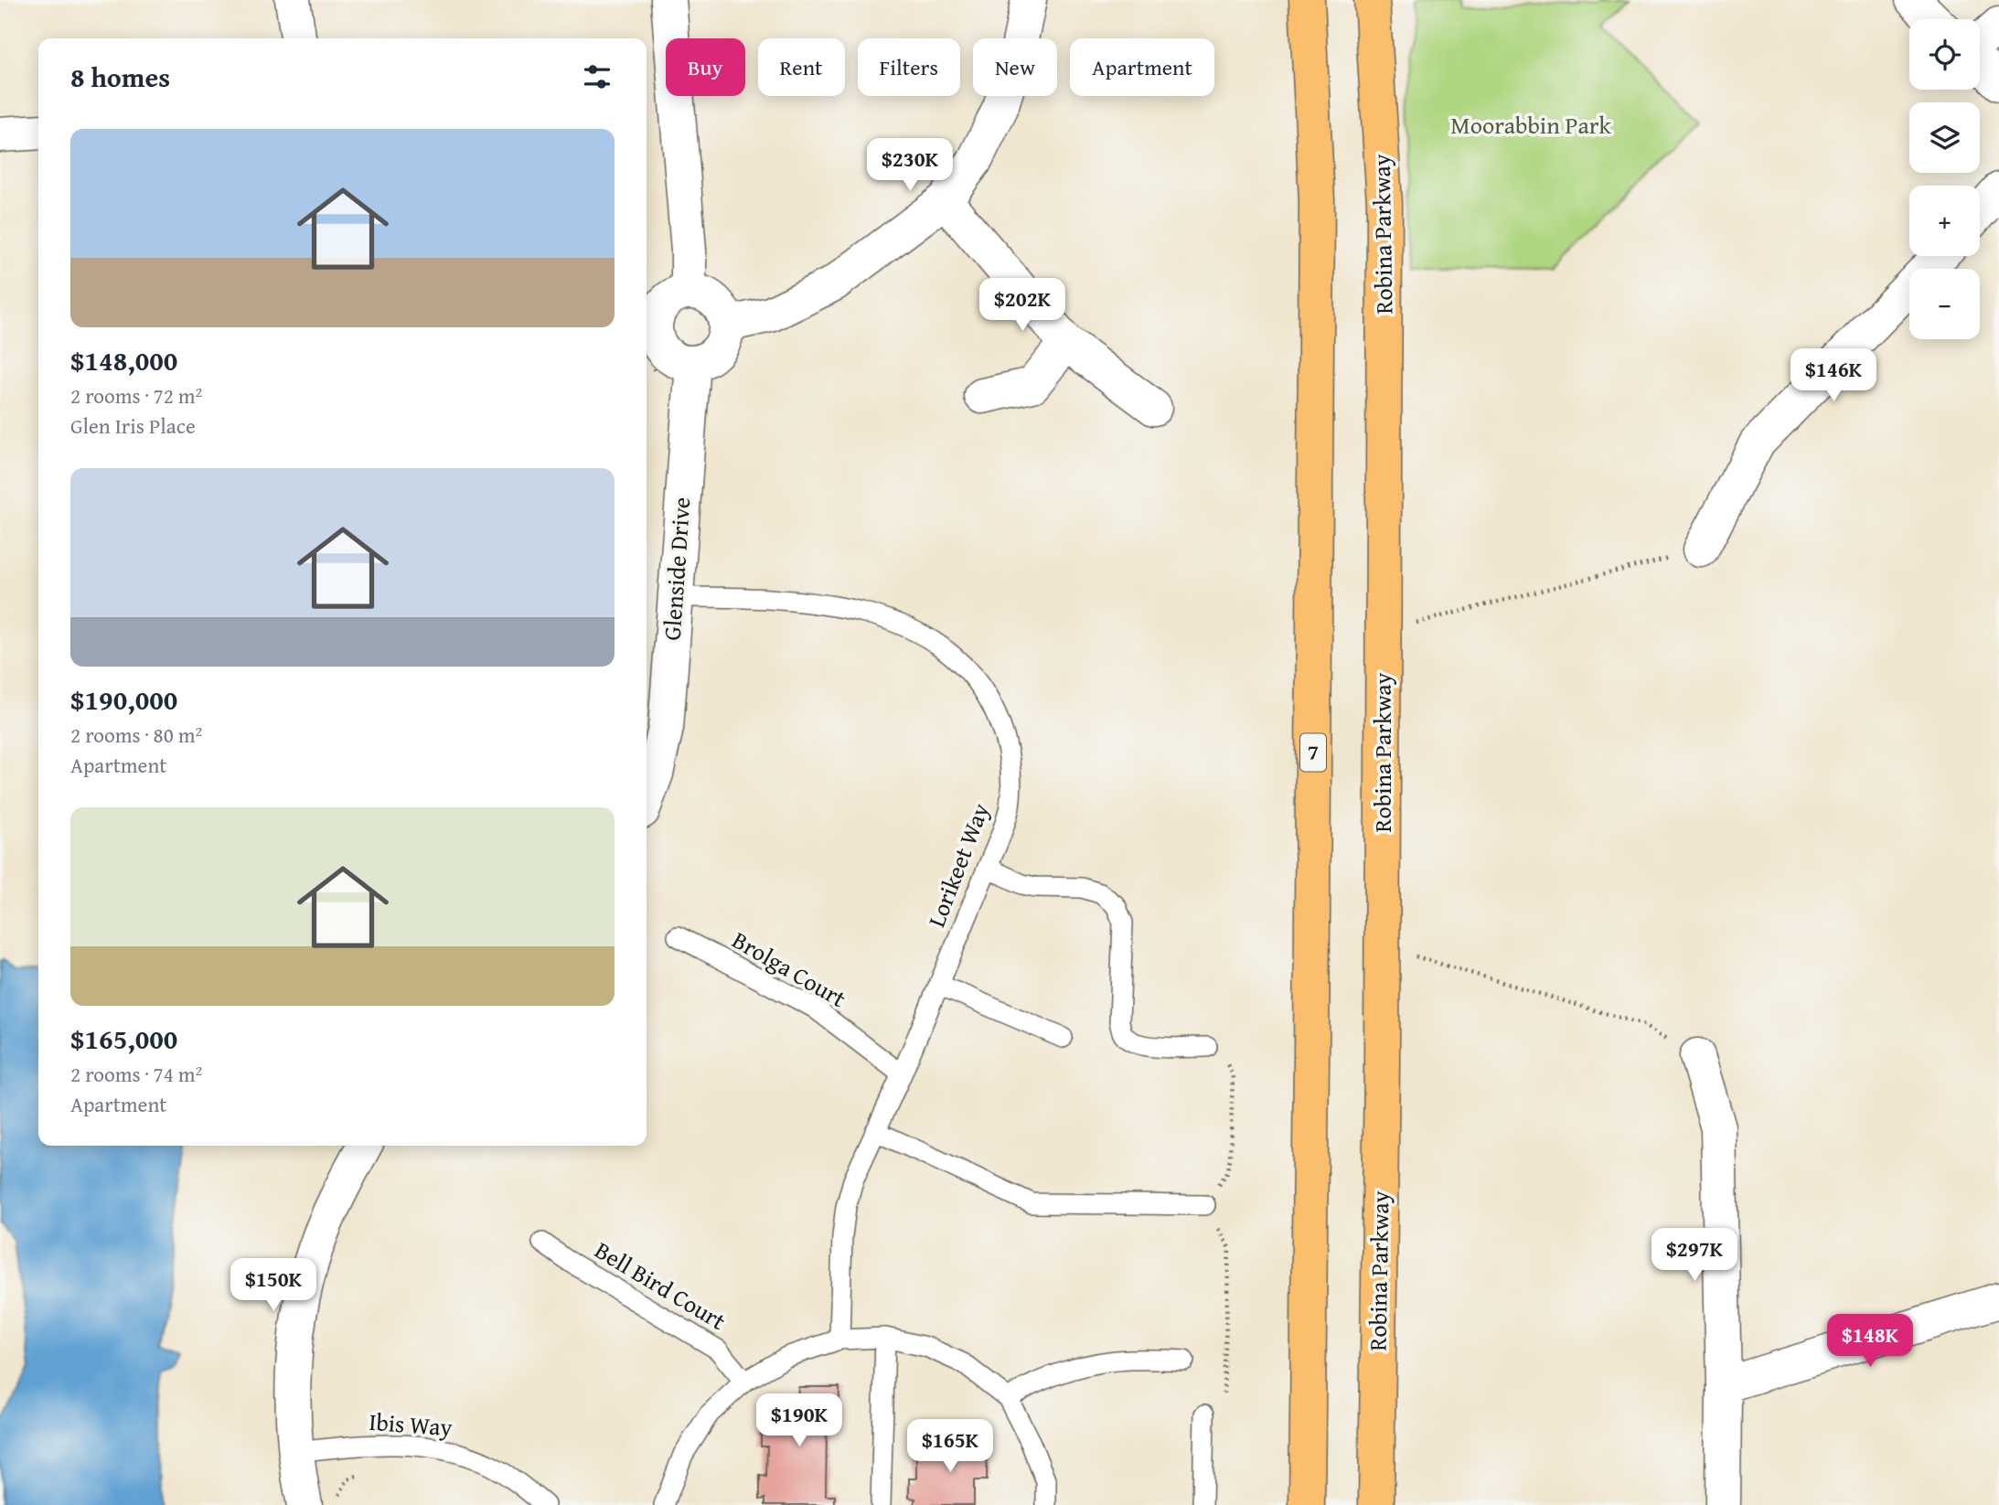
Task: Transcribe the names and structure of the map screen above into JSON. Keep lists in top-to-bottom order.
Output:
{
  "streets": {
    "main road": ["Robina Parkway", "7"],
    "street": ["Glenside Drive"],
    "lane": [
      "Lorikeet Way",
      "Brolga Court",
      "Bell Bird Court",
      "Ibis Way"
    ]
  },
  "crossings": [
    ["Glenside Drive", "Lorikeet Way"],
    ["Lorikeet Way", "Brolga Court"]
  ],
  "parks": ["Moorabbin Park"],
  "page": {
    "map_buttons": ["+", "−"],
    "chip": [
      "Buy",
      "Rent",
      "Filters",
      "New",
      "Apartment"
    ],
    "heading": "8 homes",
    "list": [
      {
        "name": "$148,000",
        "note": "2 rooms · 72 m² · Glen Iris Place"
      },
      {
        "name": "$190,000",
        "note": "2 rooms · 80 m² · Apartment"
      },
      {
        "name": "$165,000",
        "note": "2 rooms · 74 m² · Apartment"
      }
    ],
    "price": [
      "$230K",
      "$202K",
      "$146K",
      "$297K",
      "$150K",
      "$148K",
      "$190K",
      "$165K"
    ]
  }
}
